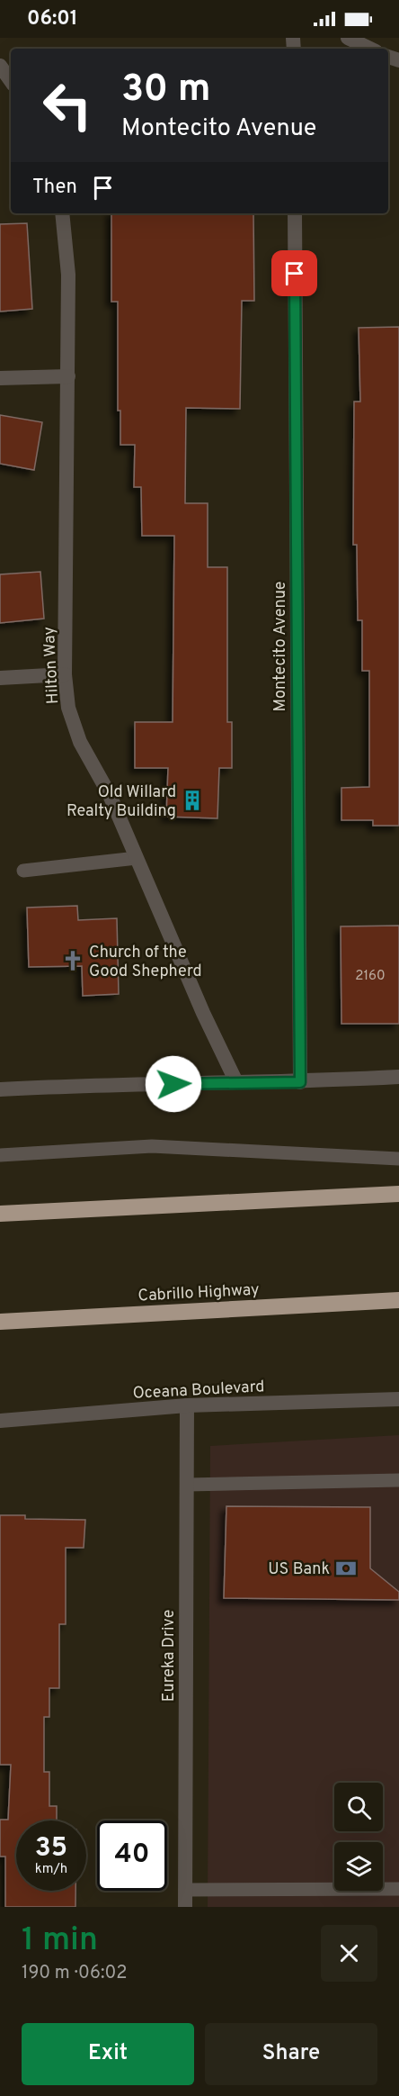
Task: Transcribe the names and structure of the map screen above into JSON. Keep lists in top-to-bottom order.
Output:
{
  "streets": {
    "highway": ["Cabrillo Highway"],
    "street": [
      "Montecito Avenue",
      "Hilton Way",
      "Oceana Boulevard",
      "Eureka Drive"
    ]
  },
  "crossings": [
    ["Oceana Boulevard", "Eureka Drive"]
  ],
  "places": {
    "building": ["Old Willard Realty Building"],
    "church": ["Church of the Good Shepherd"],
    "bank": ["US Bank"]
  },
  "house_numbers": ["2160"],
  "page": {
    "status": "06:01",
    "turn": ["30 m", "Montecito Avenue"],
    "then": "Then",
    "speed": "35 km/h",
    "limit": "40",
    "heading": ["1 min", "190 m · 06:02"],
    "buttons": ["Exit", "Share"]
  }
}
